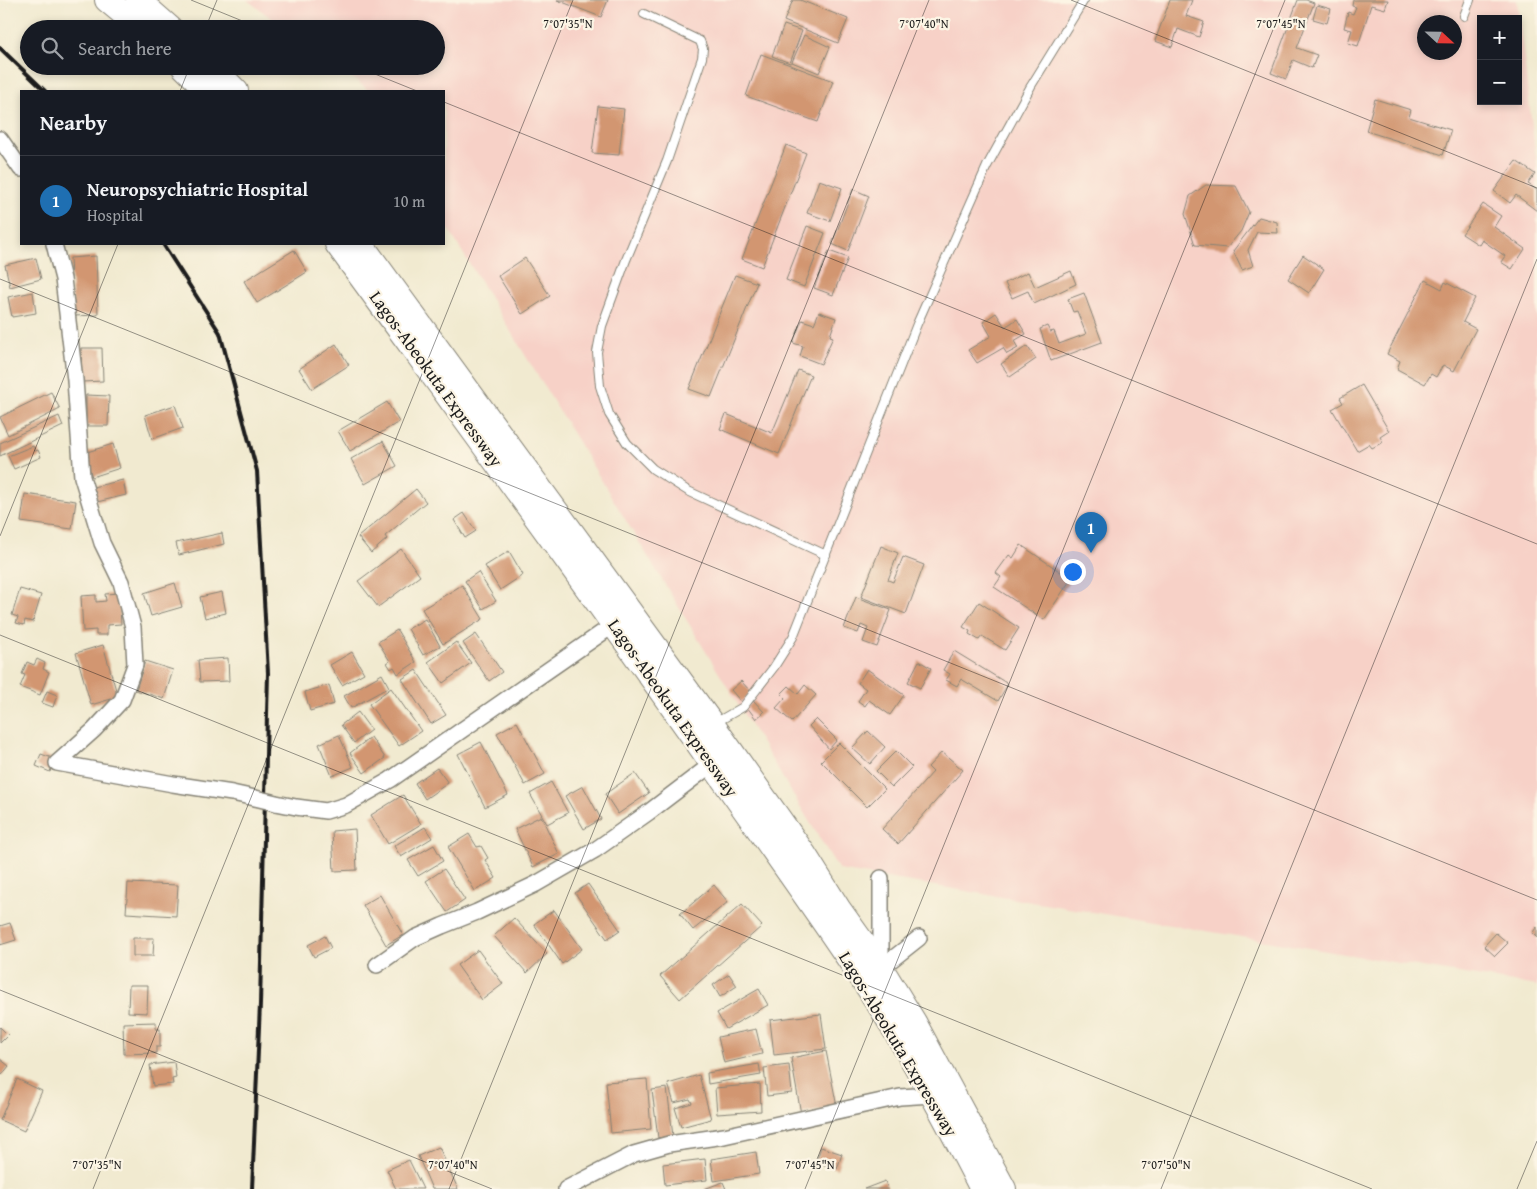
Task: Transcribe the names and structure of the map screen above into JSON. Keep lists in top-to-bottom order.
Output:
{
  "streets": {
    "highway": ["Lagos-Abeokuta Expressway"]
  },
  "north": "right",
  "page": {
    "map_buttons": ["+", "−"],
    "search": "Search here",
    "heading": "Nearby",
    "list": [
      {
        "mark": "1",
        "name": "Neuropsychiatric Hospital",
        "note": "Hospital",
        "value": "10 m"
      }
    ],
    "pins": "1"
  },
  "coordinates": [
    "7°07'35\"N",
    "7°07'40\"N",
    "7°07'45\"N",
    "7°07'50\"N"
  ]
}
